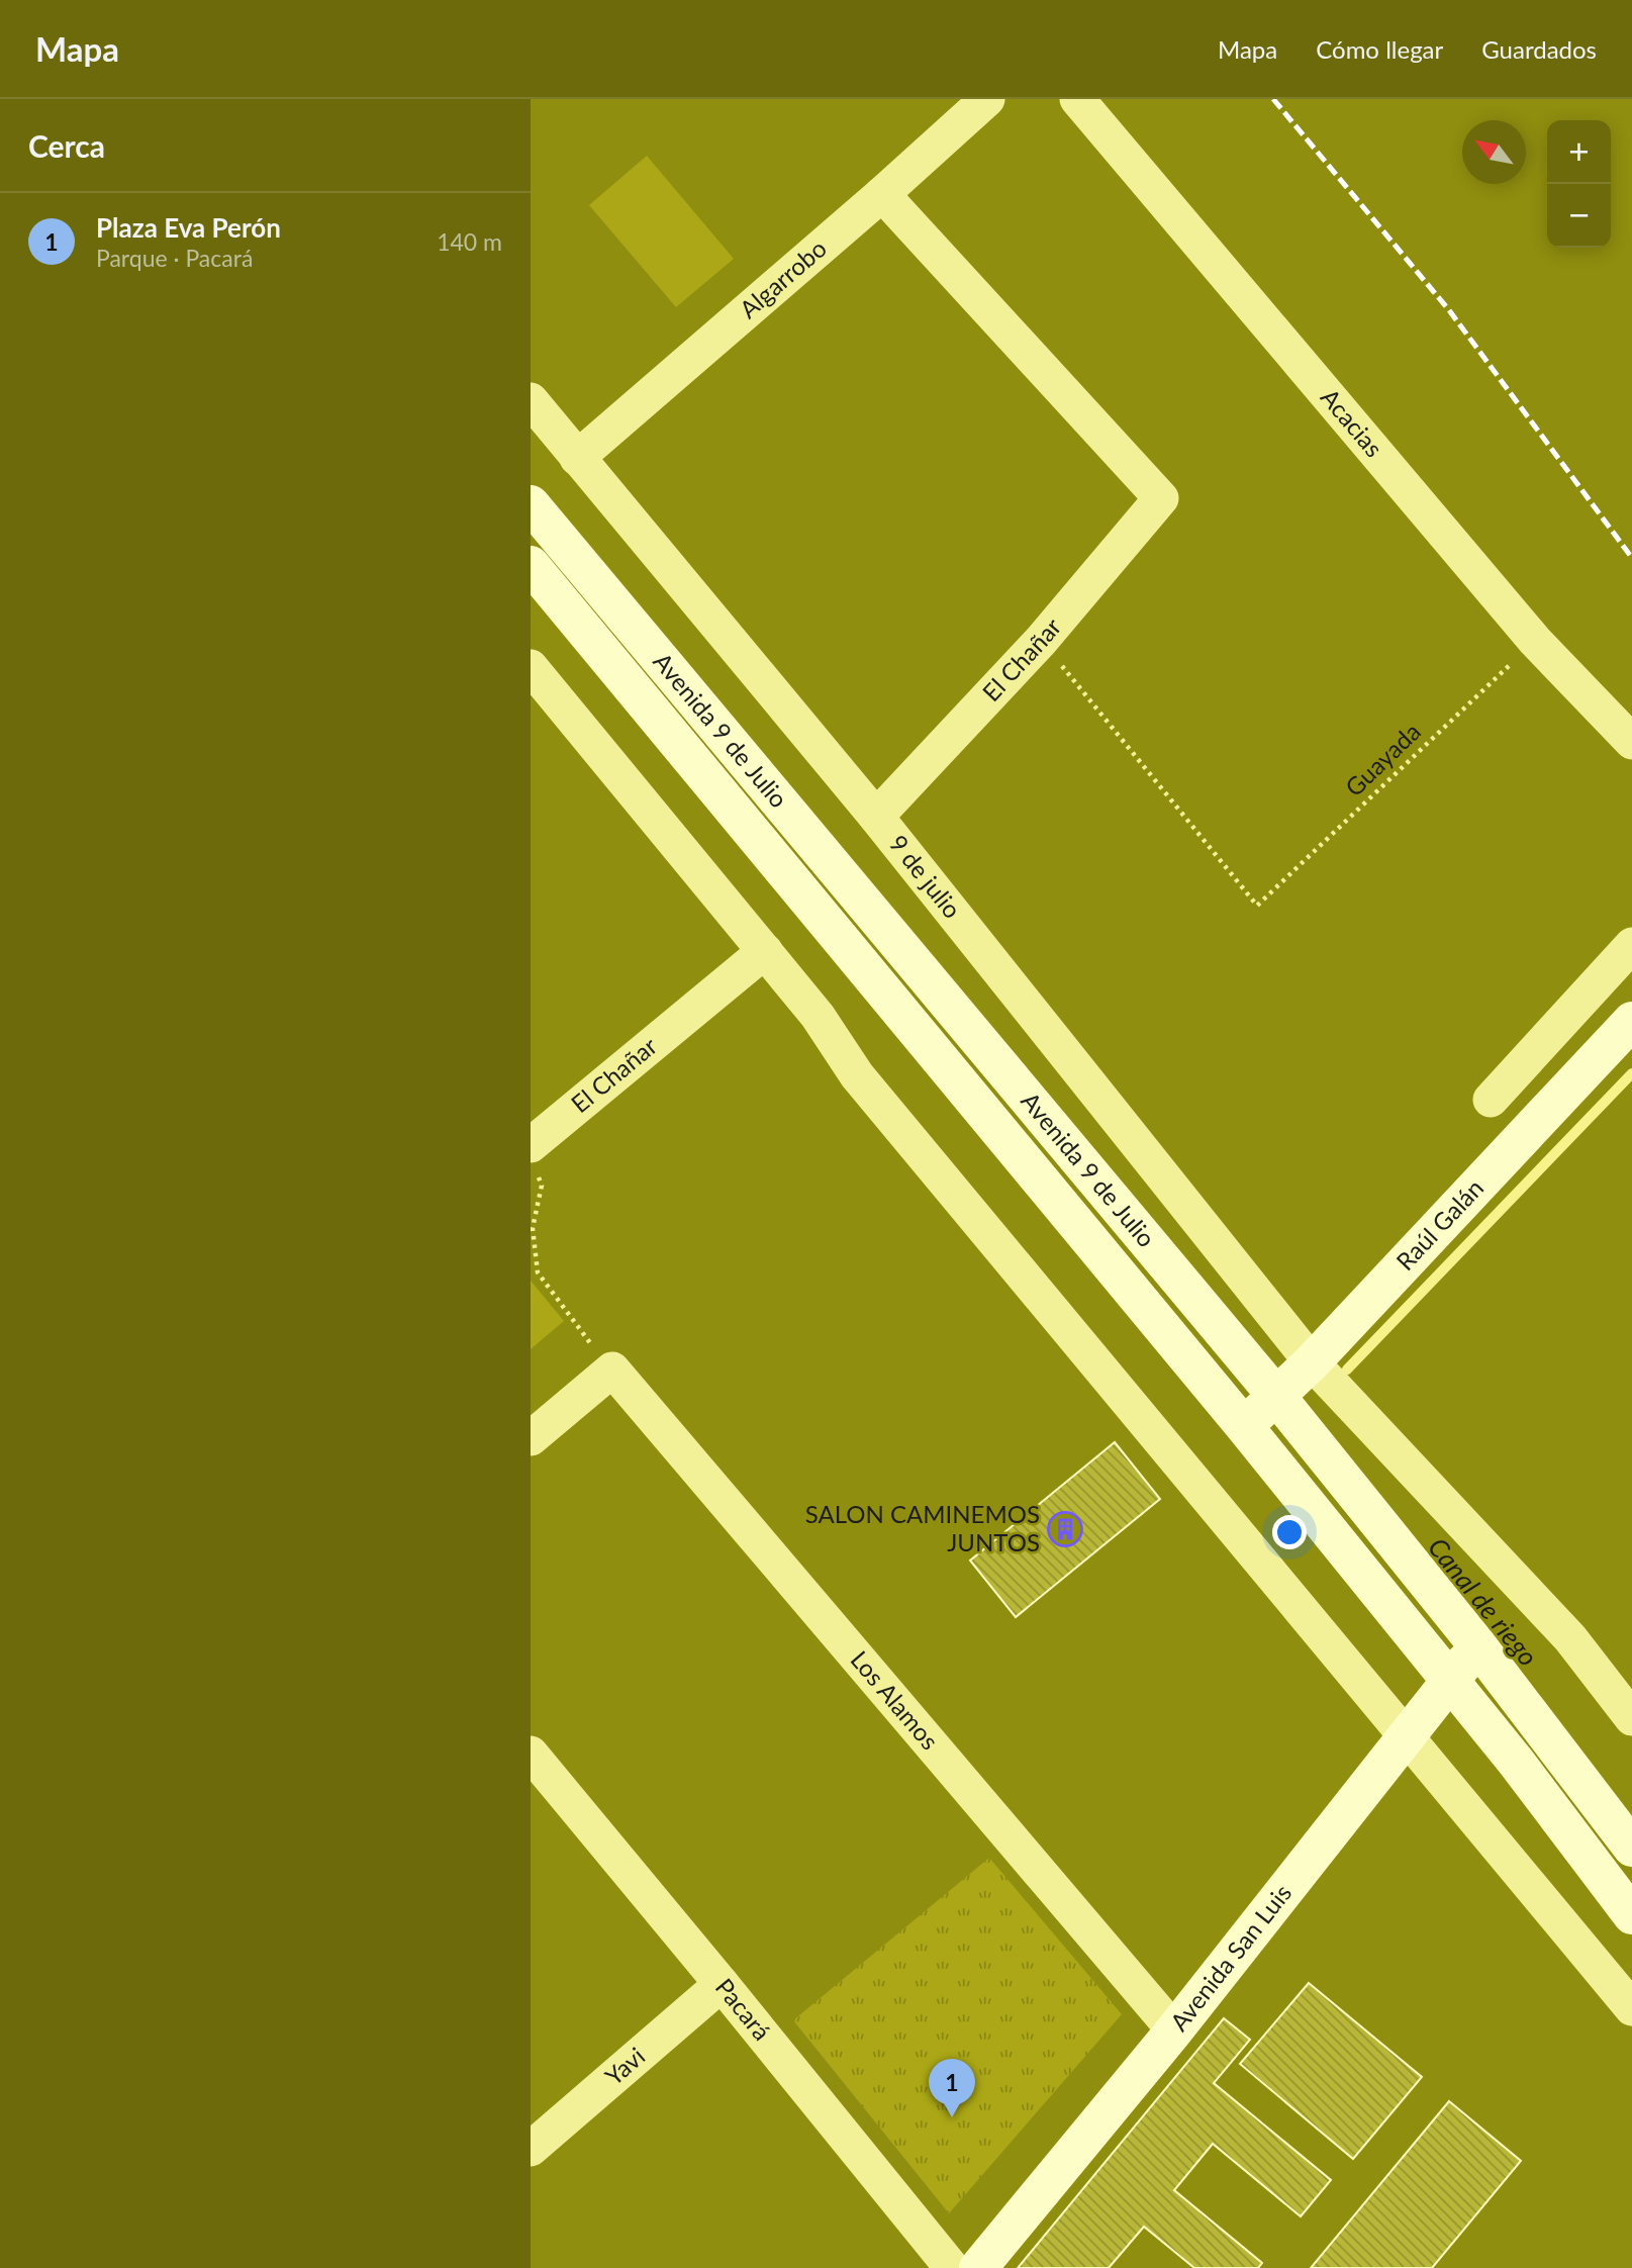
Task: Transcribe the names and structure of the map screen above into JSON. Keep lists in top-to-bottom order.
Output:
{
  "streets": {
    "main road": ["Avenida 9 de Julio", "Raúl Galán", "Avenida San Luis"],
    "street": [
      "Algarrobo",
      "Acacias",
      "El Chañar",
      "9 de julio",
      "Los Alamos",
      "Pacará",
      "Yavi"
    ],
    "path": ["Guayada"]
  },
  "crossings": [
    ["Algarrobo", "El Chañar"],
    ["Algarrobo", "9 de julio"],
    ["Acacias", "Guayada"],
    ["El Chañar", "Guayada"],
    ["El Chañar", "9 de julio"],
    ["Avenida 9 de Julio", "Raúl Galán"],
    ["Avenida 9 de Julio", "Avenida San Luis"],
    ["9 de julio", "Raúl Galán"],
    ["Los Alamos", "Avenida San Luis"],
    ["Pacará", "Yavi"]
  ],
  "water": ["Canal de riego"],
  "places": {
    "building": ["SALON CAMINEMOS JUNTOS"]
  },
  "north": "top left",
  "page": {
    "header": "Mapa",
    "nav": ["Mapa", "Cómo llegar", "Guardados"],
    "heading": "Cerca",
    "map_buttons": ["+", "−"],
    "list": [
      {
        "mark": "1",
        "name": "Plaza Eva Perón",
        "note": "Parque · Pacará",
        "value": "140 m"
      }
    ],
    "pins": "1"
  }
}
